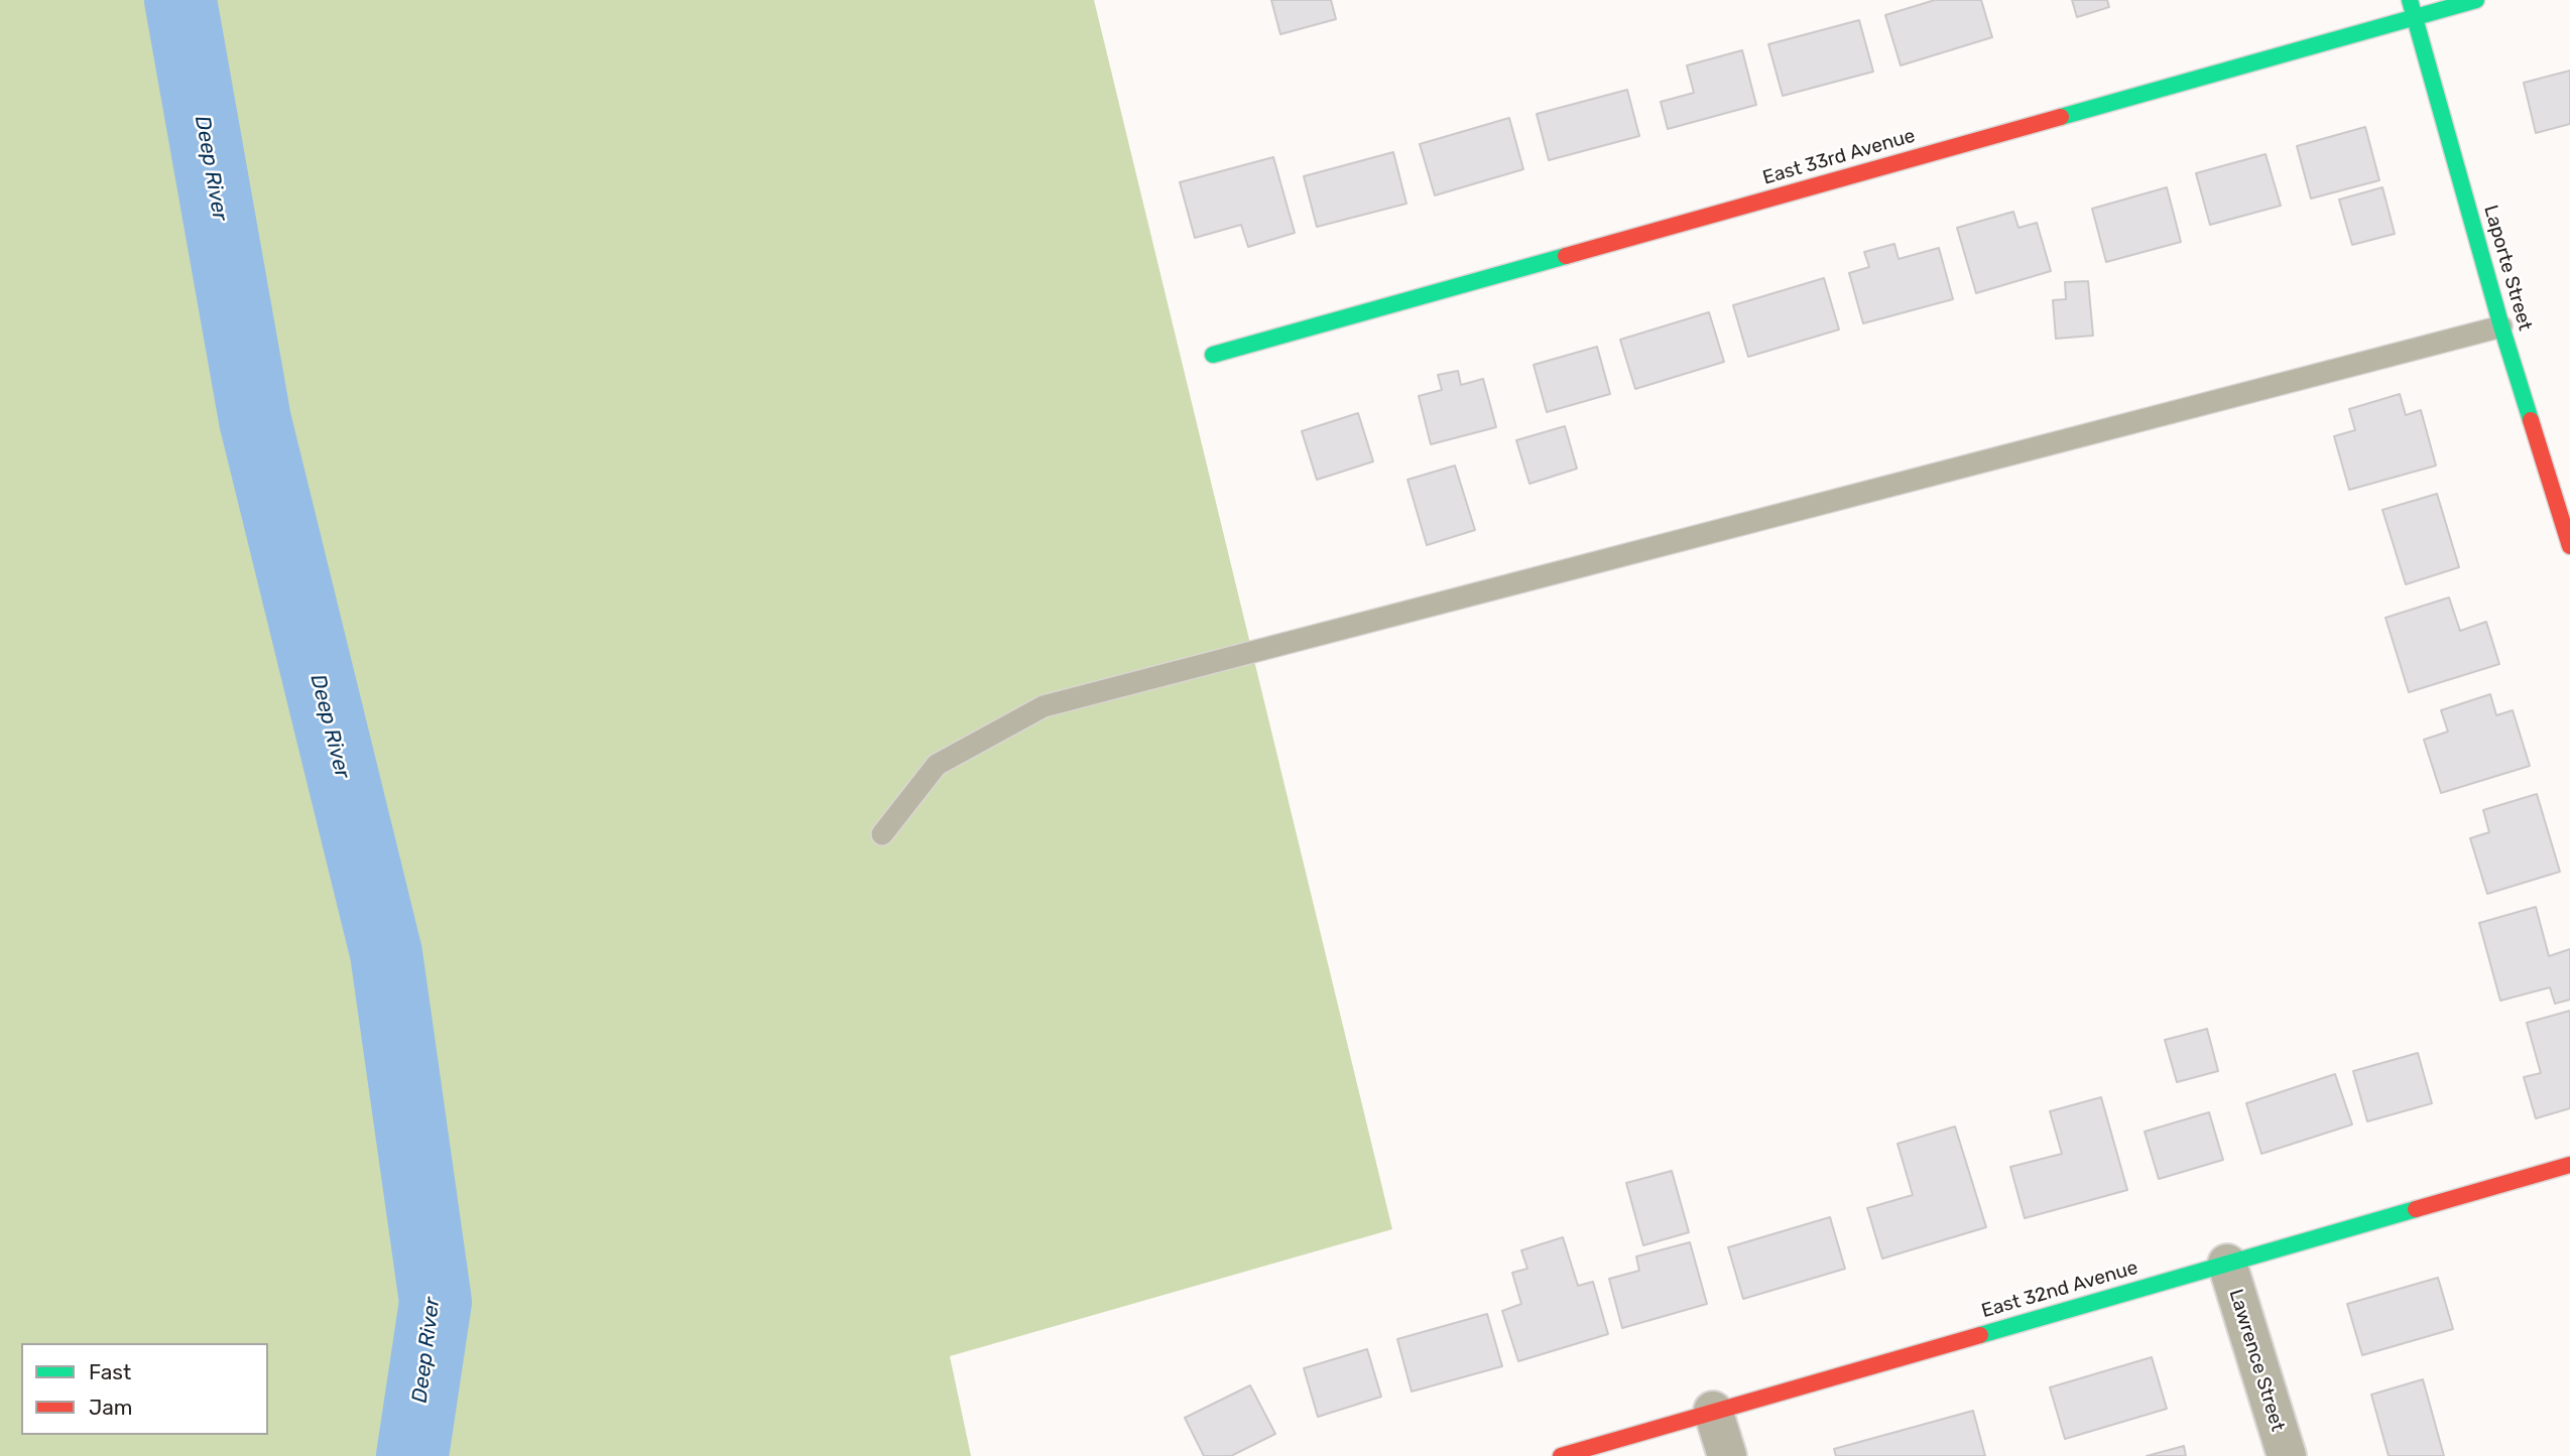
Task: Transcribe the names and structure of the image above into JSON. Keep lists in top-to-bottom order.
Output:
{
  "streets": {
    "street": [
      "East 33rd Avenue",
      "Laporte Street",
      "East 32nd Avenue",
      "Lawrence Street"
    ]
  },
  "crossings": [
    ["East 33rd Avenue", "Laporte Street"],
    ["East 32nd Avenue", "Lawrence Street"]
  ],
  "water": ["Deep River"],
  "legend": ["Fast", "Jam"]
}
